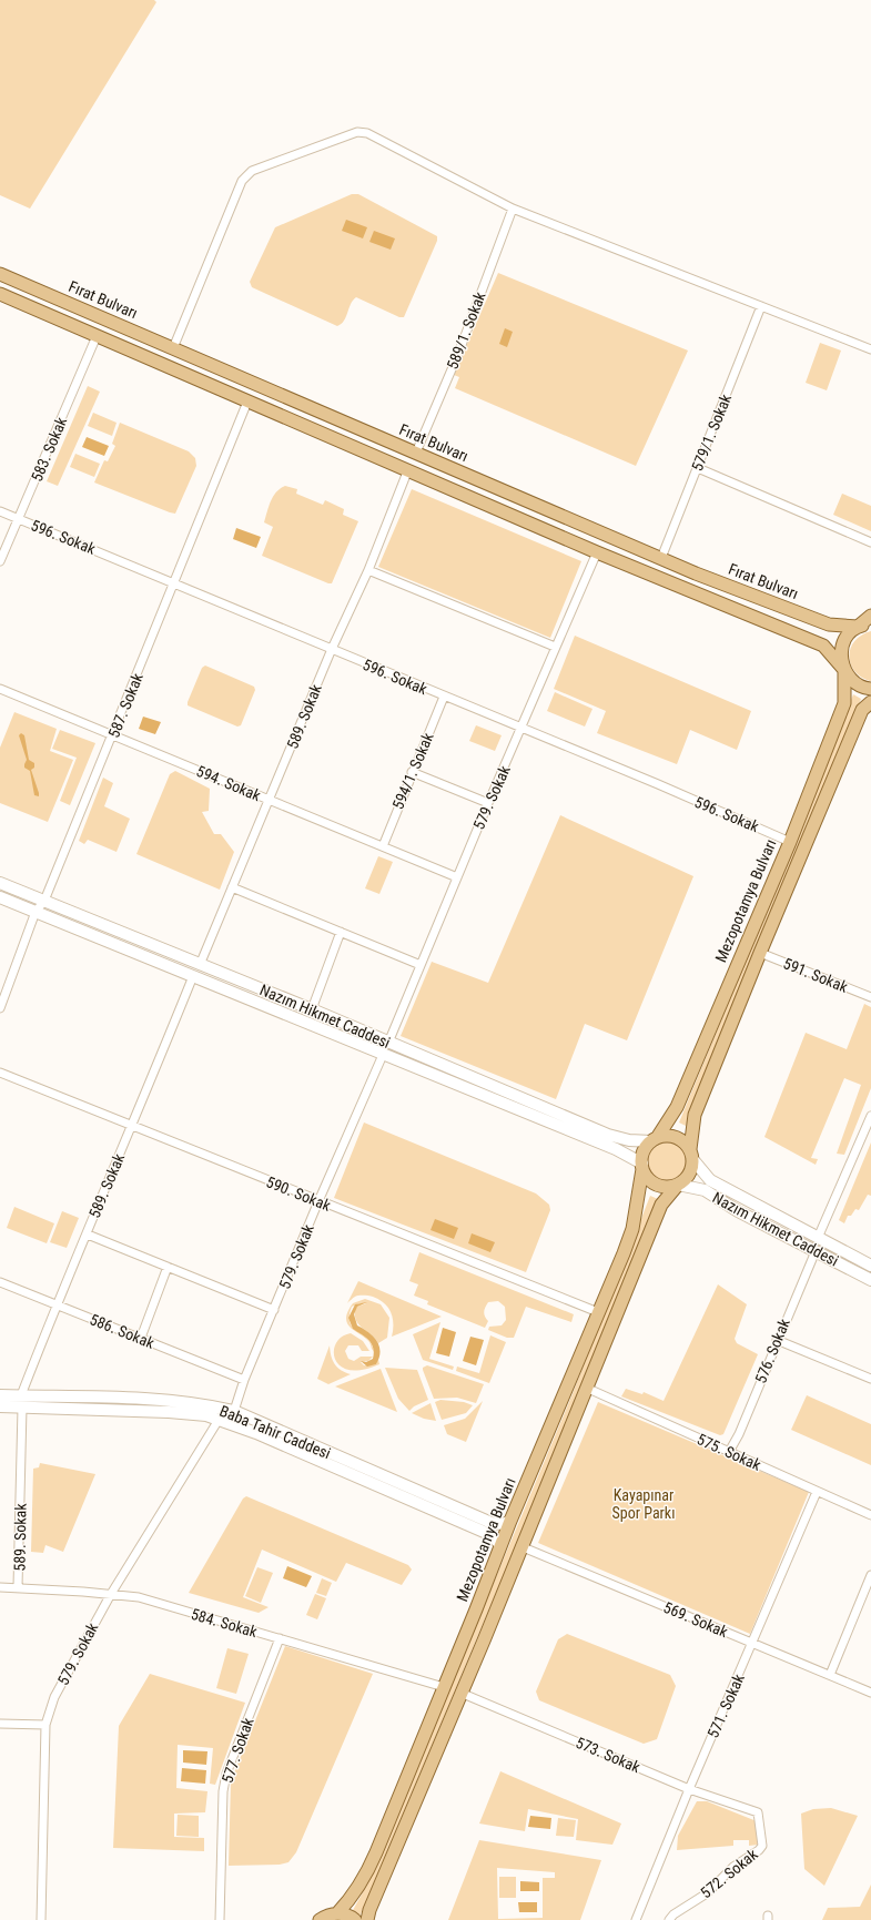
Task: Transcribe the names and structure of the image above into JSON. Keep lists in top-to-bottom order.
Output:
{
  "streets": {
    "main road": [
      "Fırat Bulvarı",
      "Mezopotamya Bulvarı",
      "Nazım Hikmet Caddesi",
      "Baba Tahir Caddesi"
    ],
    "street": [
      "589/1. Sokak",
      "579/1. Sokak",
      "583. Sokak",
      "596. Sokak",
      "587. Sokak",
      "589. Sokak",
      "594/1. Sokak",
      "594. Sokak",
      "579. Sokak",
      "591. Sokak",
      "590. Sokak",
      "586. Sokak",
      "576. Sokak",
      "575. Sokak",
      "569. Sokak",
      "584. Sokak",
      "571. Sokak",
      "577. Sokak",
      "573. Sokak",
      "572. Sokak"
    ]
  },
  "crossings": [
    ["Fırat Bulvarı", "589/1. Sokak"],
    ["Fırat Bulvarı", "579/1. Sokak"],
    ["Fırat Bulvarı", "Mezopotamya Bulvarı"],
    ["583. Sokak", "596. Sokak"],
    ["596. Sokak", "587. Sokak"],
    ["596. Sokak", "589. Sokak"],
    ["596. Sokak", "594/1. Sokak"],
    ["596. Sokak", "579. Sokak"],
    ["596. Sokak", "Mezopotamya Bulvarı"],
    ["587. Sokak", "594. Sokak"],
    ["587. Sokak", "Nazım Hikmet Caddesi"],
    ["589. Sokak", "594. Sokak"],
    ["589. Sokak", "Nazım Hikmet Caddesi"],
    ["589. Sokak", "590. Sokak"],
    ["589. Sokak", "586. Sokak"],
    ["589. Sokak", "Baba Tahir Caddesi"],
    ["589. Sokak", "584. Sokak"],
    ["594/1. Sokak", "594. Sokak"],
    ["594. Sokak", "579. Sokak"],
    ["579. Sokak", "Nazım Hikmet Caddesi"],
    ["579. Sokak", "590. Sokak"],
    ["579. Sokak", "586. Sokak"],
    ["579. Sokak", "Baba Tahir Caddesi"],
    ["579. Sokak", "584. Sokak"],
    ["Mezopotamya Bulvarı", "Nazım Hikmet Caddesi"],
    ["Mezopotamya Bulvarı", "590. Sokak"],
    ["Mezopotamya Bulvarı", "Baba Tahir Caddesi"],
    ["Mezopotamya Bulvarı", "584. Sokak"],
    ["Nazım Hikmet Caddesi", "576. Sokak"],
    ["576. Sokak", "575. Sokak"],
    ["575. Sokak", "571. Sokak"],
    ["569. Sokak", "571. Sokak"],
    ["584. Sokak", "577. Sokak"],
    ["571. Sokak", "573. Sokak"],
    ["573. Sokak", "572. Sokak"]
  ],
  "parks": ["Kayapınar Spor Parkı"]
}
